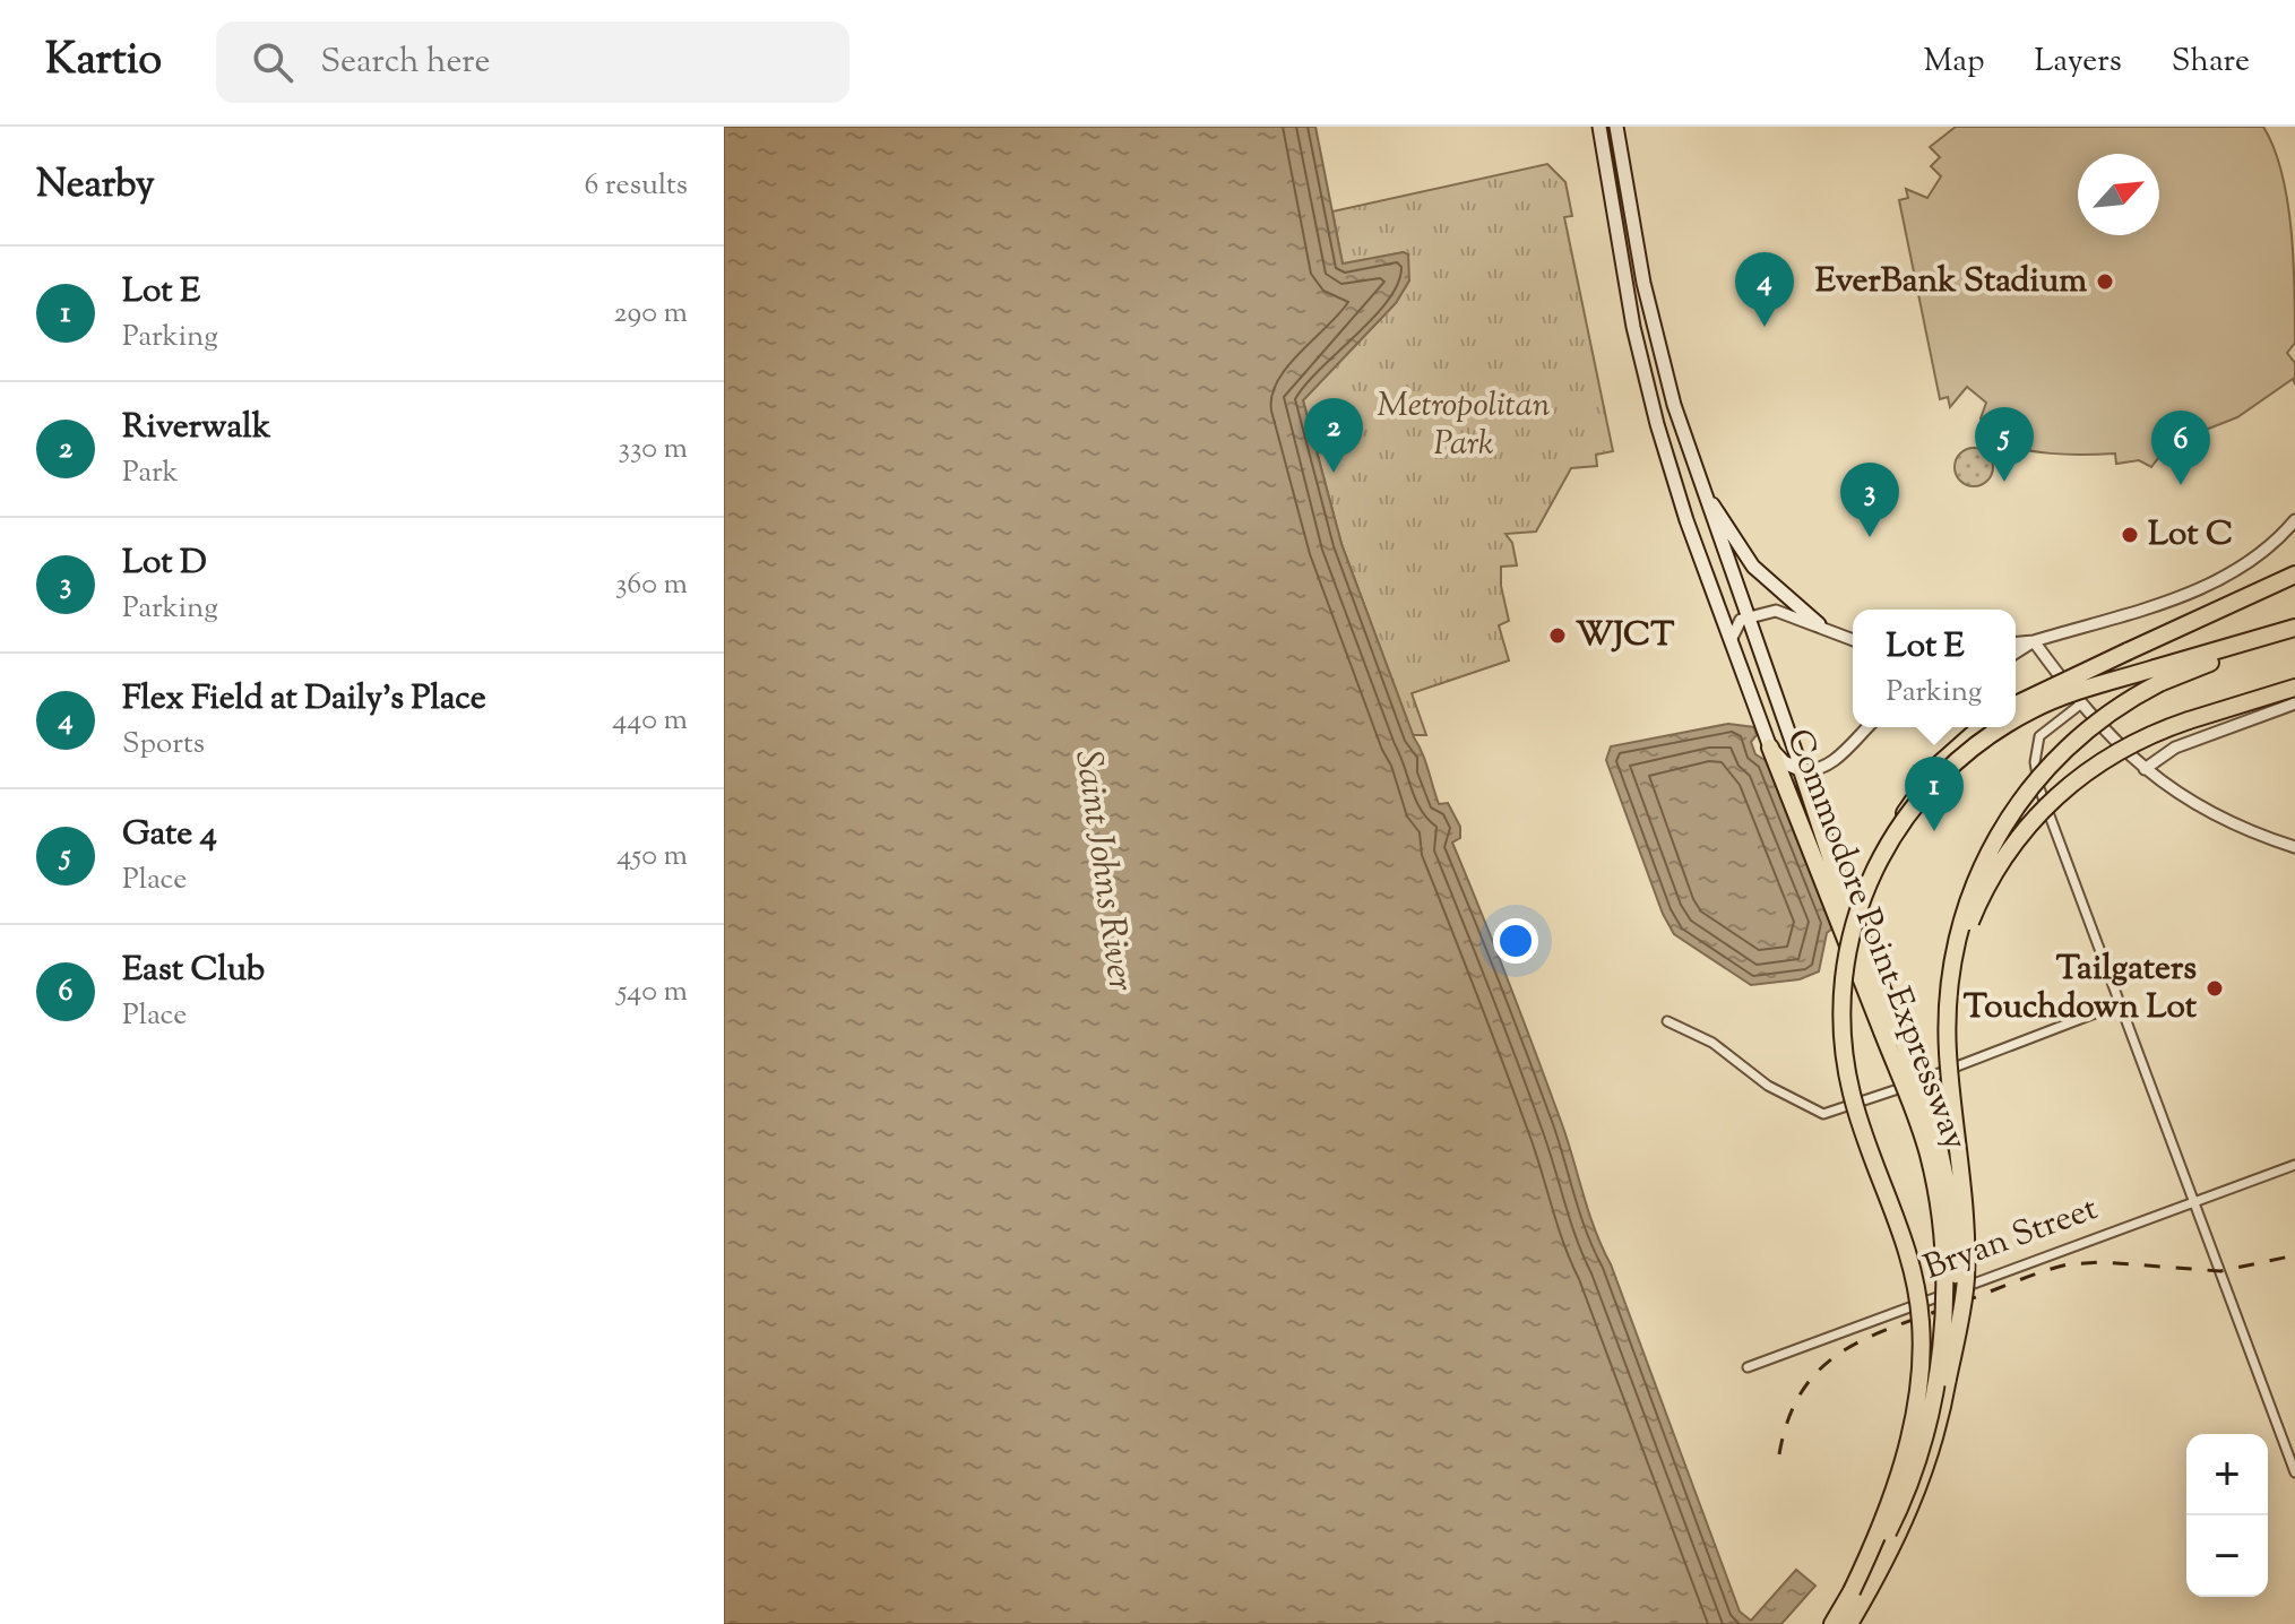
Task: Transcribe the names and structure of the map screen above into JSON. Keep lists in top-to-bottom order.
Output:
{
  "streets": {
    "highway": ["Commodore Point Expressway"],
    "street": ["Bryan Street"]
  },
  "water": ["Saint Johns River"],
  "parks": ["Metropolitan Park"],
  "places": [
    "EverBank Stadium",
    "Lot C",
    "WJCT",
    "Tailgaters Touchdown Lot"
  ],
  "north": "top right",
  "page": {
    "header": "Kartio",
    "search": "Search here",
    "nav": ["Map", "Layers", "Share"],
    "heading": ["Nearby", "6 results"],
    "list": [
      {
        "mark": "1",
        "name": "Lot E",
        "note": "Parking",
        "value": "290 m"
      },
      {
        "mark": "2",
        "name": "Riverwalk",
        "note": "Park",
        "value": "330 m"
      },
      {
        "mark": "3",
        "name": "Lot D",
        "note": "Parking",
        "value": "360 m"
      },
      {
        "mark": "4",
        "name": "Flex Field at Daily's Place",
        "note": "Sports",
        "value": "440 m"
      },
      {
        "mark": "5",
        "name": "Gate 4",
        "note": "Place",
        "value": "450 m"
      },
      {
        "mark": "6",
        "name": "East Club",
        "note": "Place",
        "value": "540 m"
      }
    ],
    "pins": [
      "4",
      "2",
      "5",
      "6",
      "3",
      "1"
    ],
    "popup": ["Lot E", "Parking"],
    "map_buttons": ["+", "−"]
  }
}
